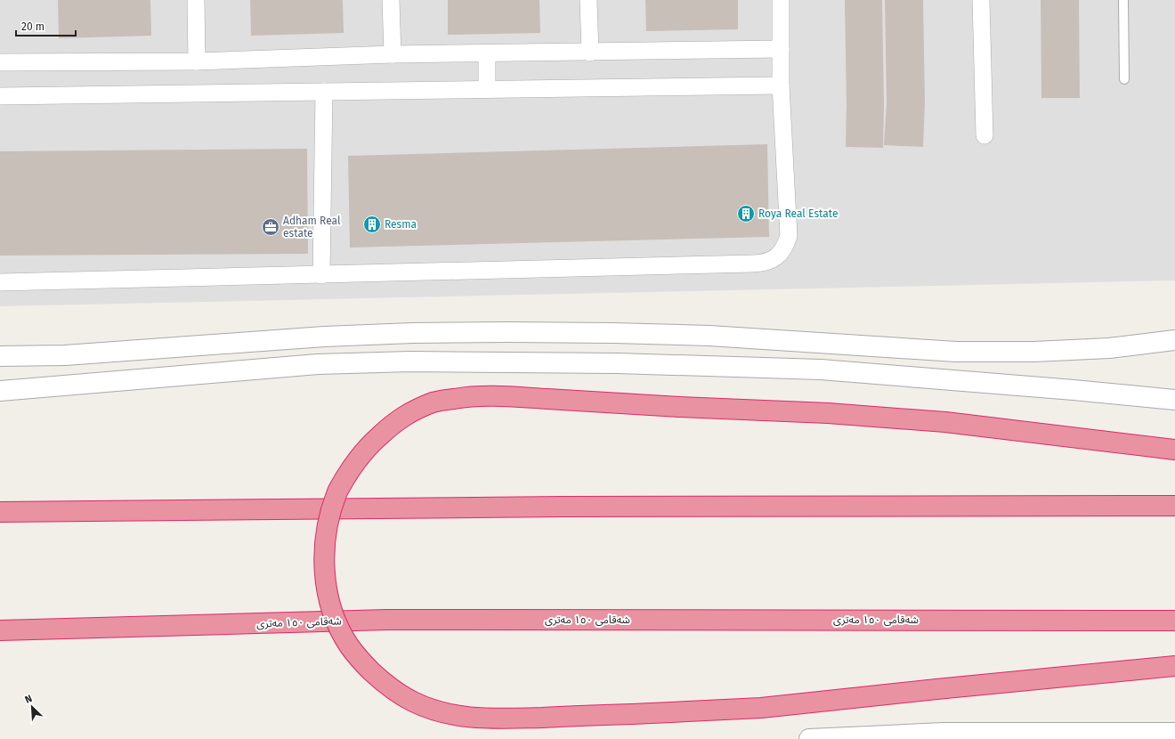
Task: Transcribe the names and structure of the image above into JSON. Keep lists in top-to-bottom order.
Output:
{
  "streets": {
    "highway": ["شەقامی ١٥٠ مەتری"]
  },
  "places": {
    "building": ["Roya Real Estate", "Resma"],
    "office": ["Adham Real estate"]
  },
  "scale_bar": "20 m",
  "north": "top left"
}
